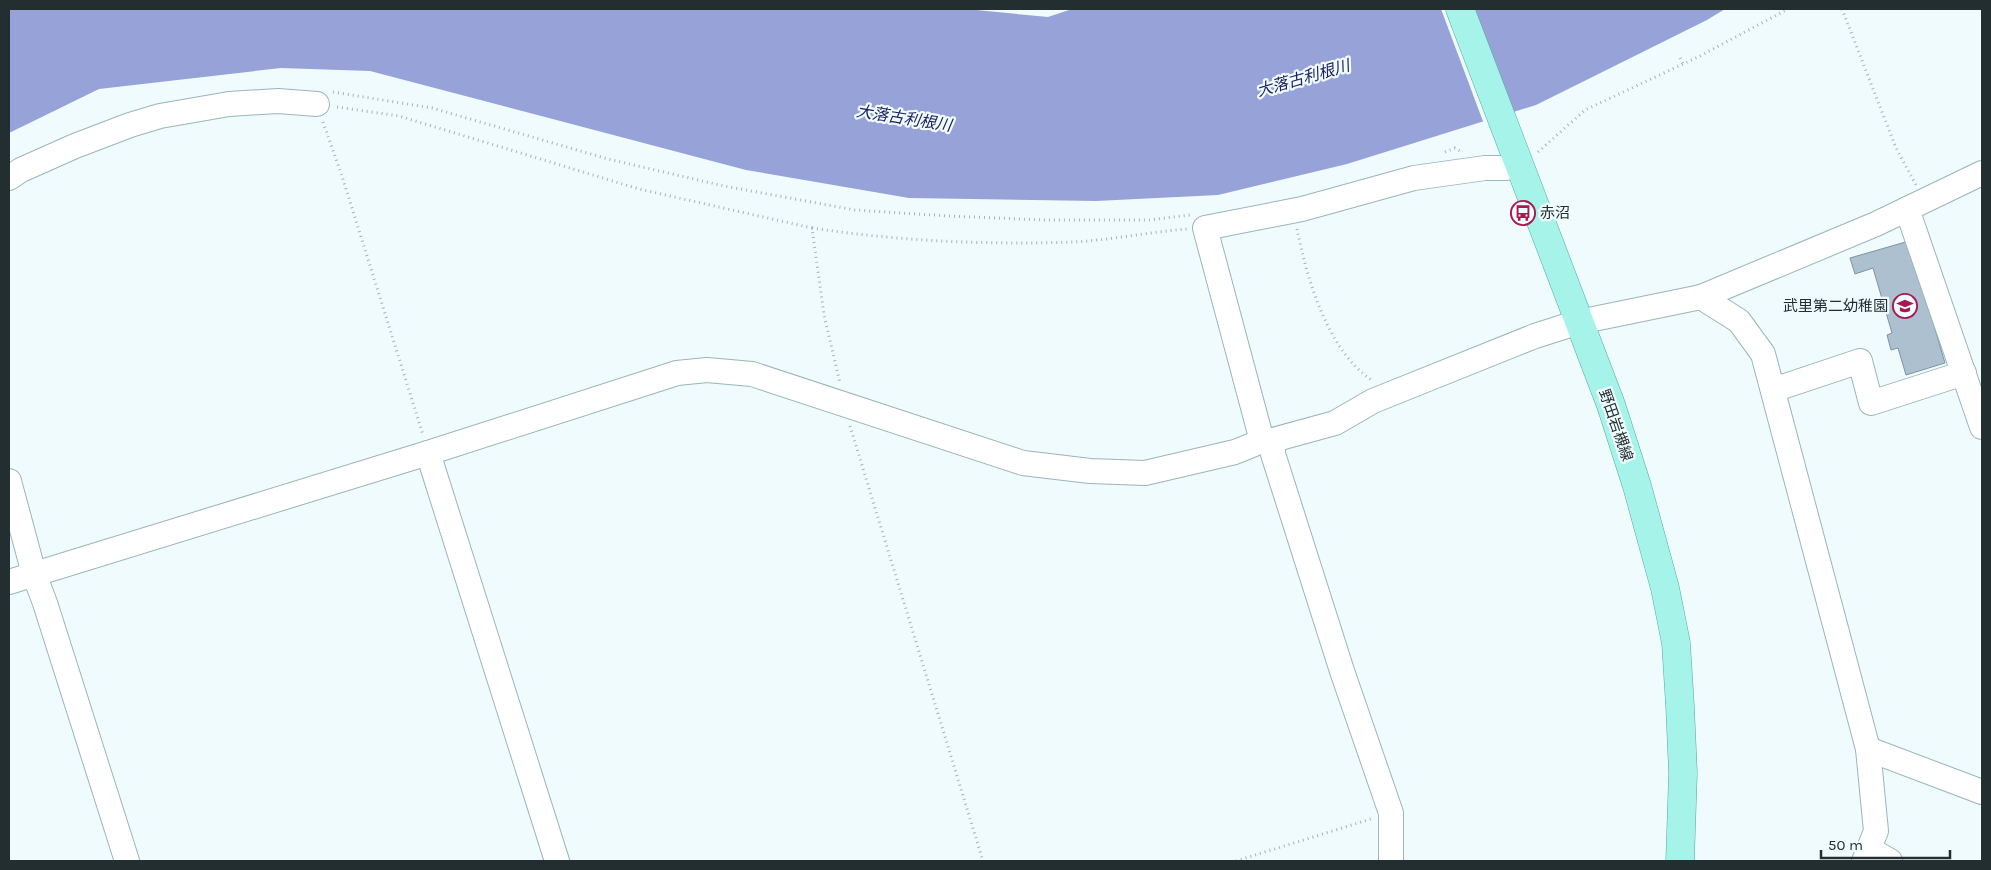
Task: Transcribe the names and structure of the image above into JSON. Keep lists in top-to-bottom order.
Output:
{
  "streets": {
    "main road": ["野田岩槻線"]
  },
  "water": ["大落古利根川"],
  "places": {
    "bus stop": ["赤沼"],
    "school or university": ["武里第二幼稚園"]
  },
  "scale_bar": "50 m"
}
